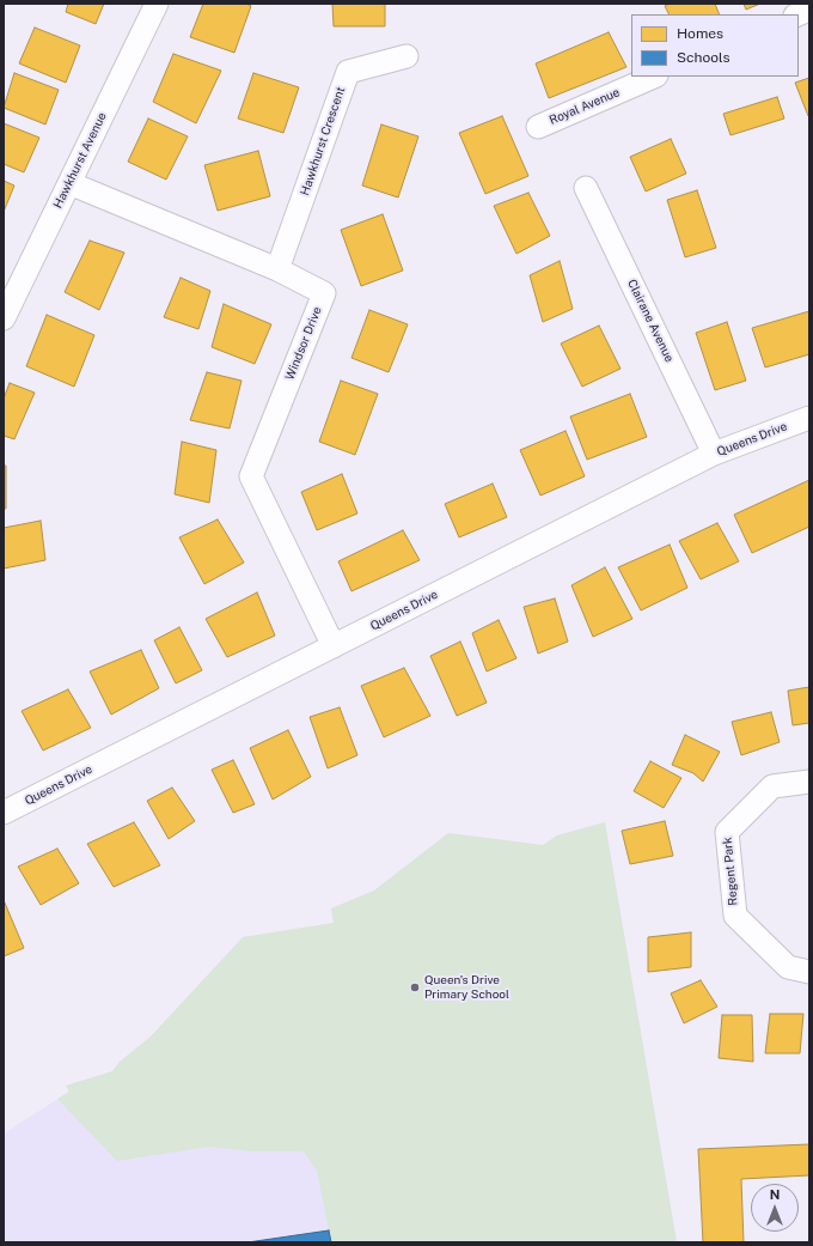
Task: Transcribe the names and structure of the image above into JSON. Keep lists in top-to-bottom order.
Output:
{
  "streets": {
    "street": [
      "Royal Avenue",
      "Hawkhurst Crescent",
      "Hawkhurst Avenue",
      "Clairane Avenue",
      "Windsor Drive",
      "Queens Drive",
      "Regent Park"
    ]
  },
  "crossings": [
    ["Hawkhurst Crescent", "Windsor Drive"],
    ["Hawkhurst Avenue", "Windsor Drive"],
    ["Clairane Avenue", "Queens Drive"],
    ["Windsor Drive", "Queens Drive"]
  ],
  "places": ["Queen's Drive Primary School"],
  "legend": ["Homes", "Schools"],
  "north": "top"
}
